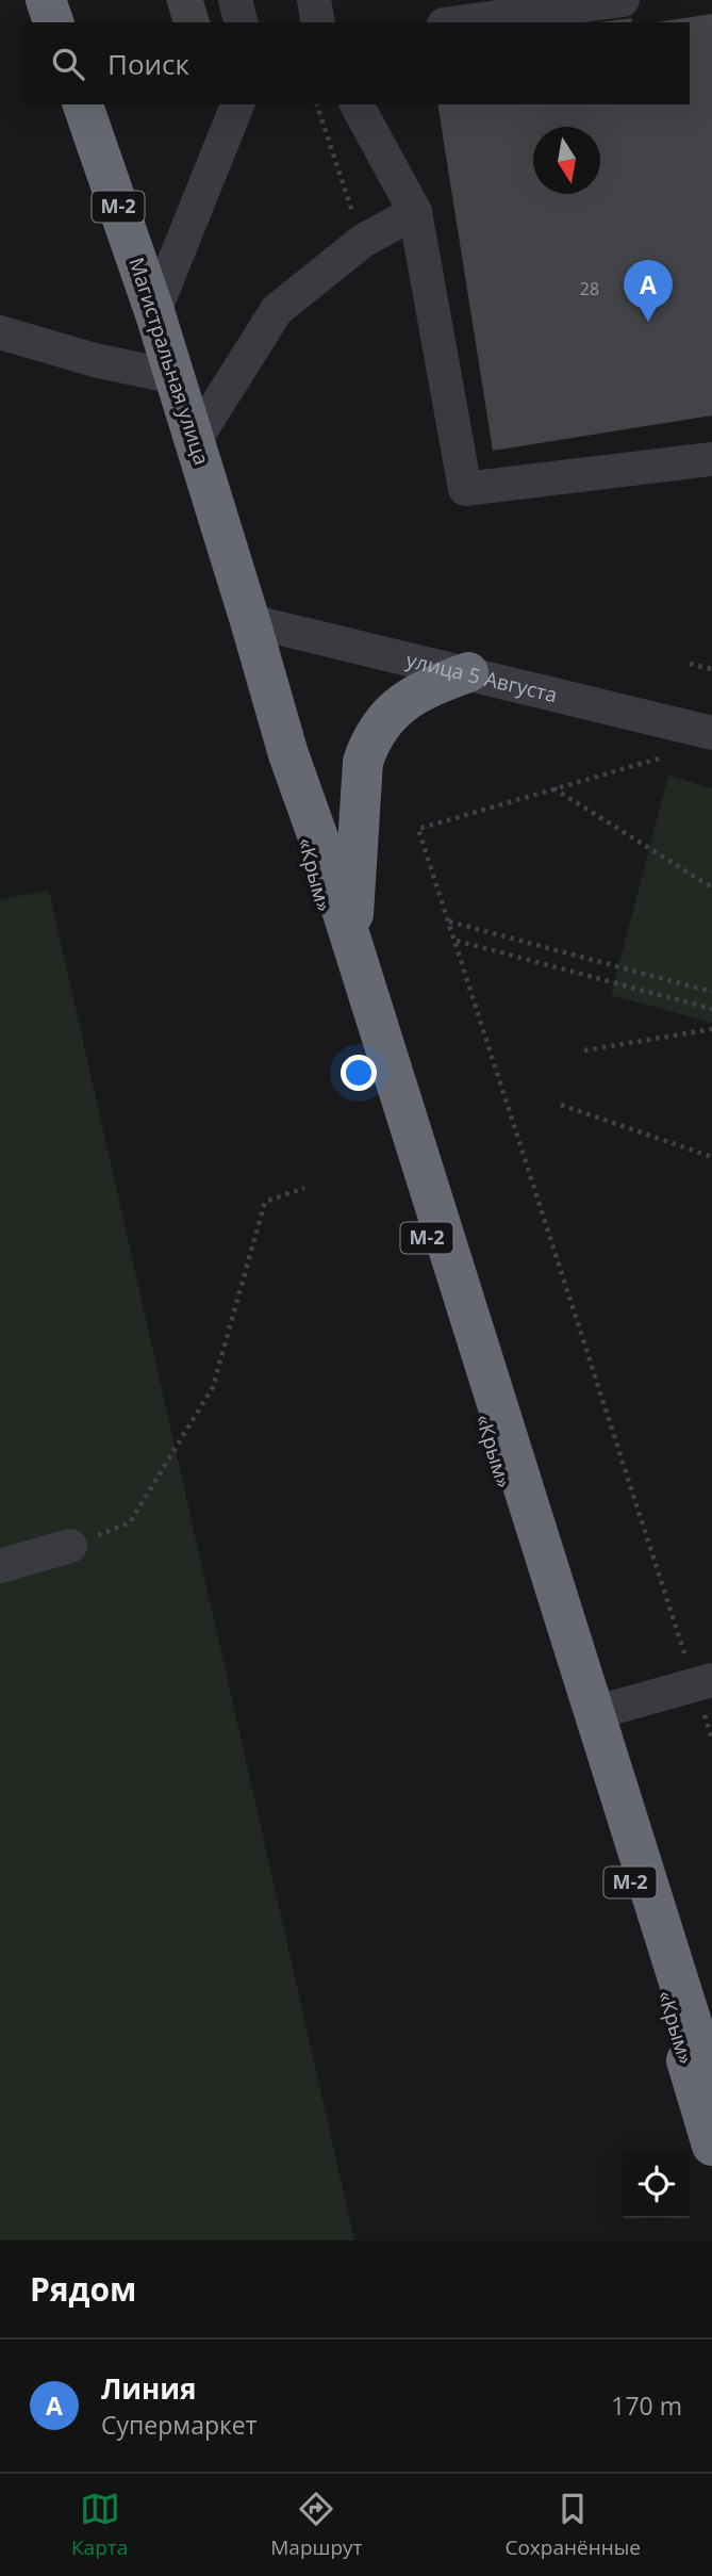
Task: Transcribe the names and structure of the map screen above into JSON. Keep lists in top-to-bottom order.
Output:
{
  "streets": {
    "highway": ["М-2", "Магистральная улица", "«Крым»"],
    "street": ["улица 5 Августа"]
  },
  "crossings": [
    ["Магистральная улица", "улица 5 Августа"],
    ["Магистральная улица", "«Крым»"],
    ["улица 5 Августа", "«Крым»"]
  ],
  "house_numbers": ["28"],
  "north": "bottom",
  "page": {
    "search": "Поиск",
    "pins": "A",
    "heading": "Рядом",
    "list": [
      {
        "mark": "A",
        "name": "Линия",
        "note": "Супермаркет",
        "value": "170 m"
      }
    ],
    "nav": ["Карта", "Маршрут", "Сохранённые"]
  }
}
